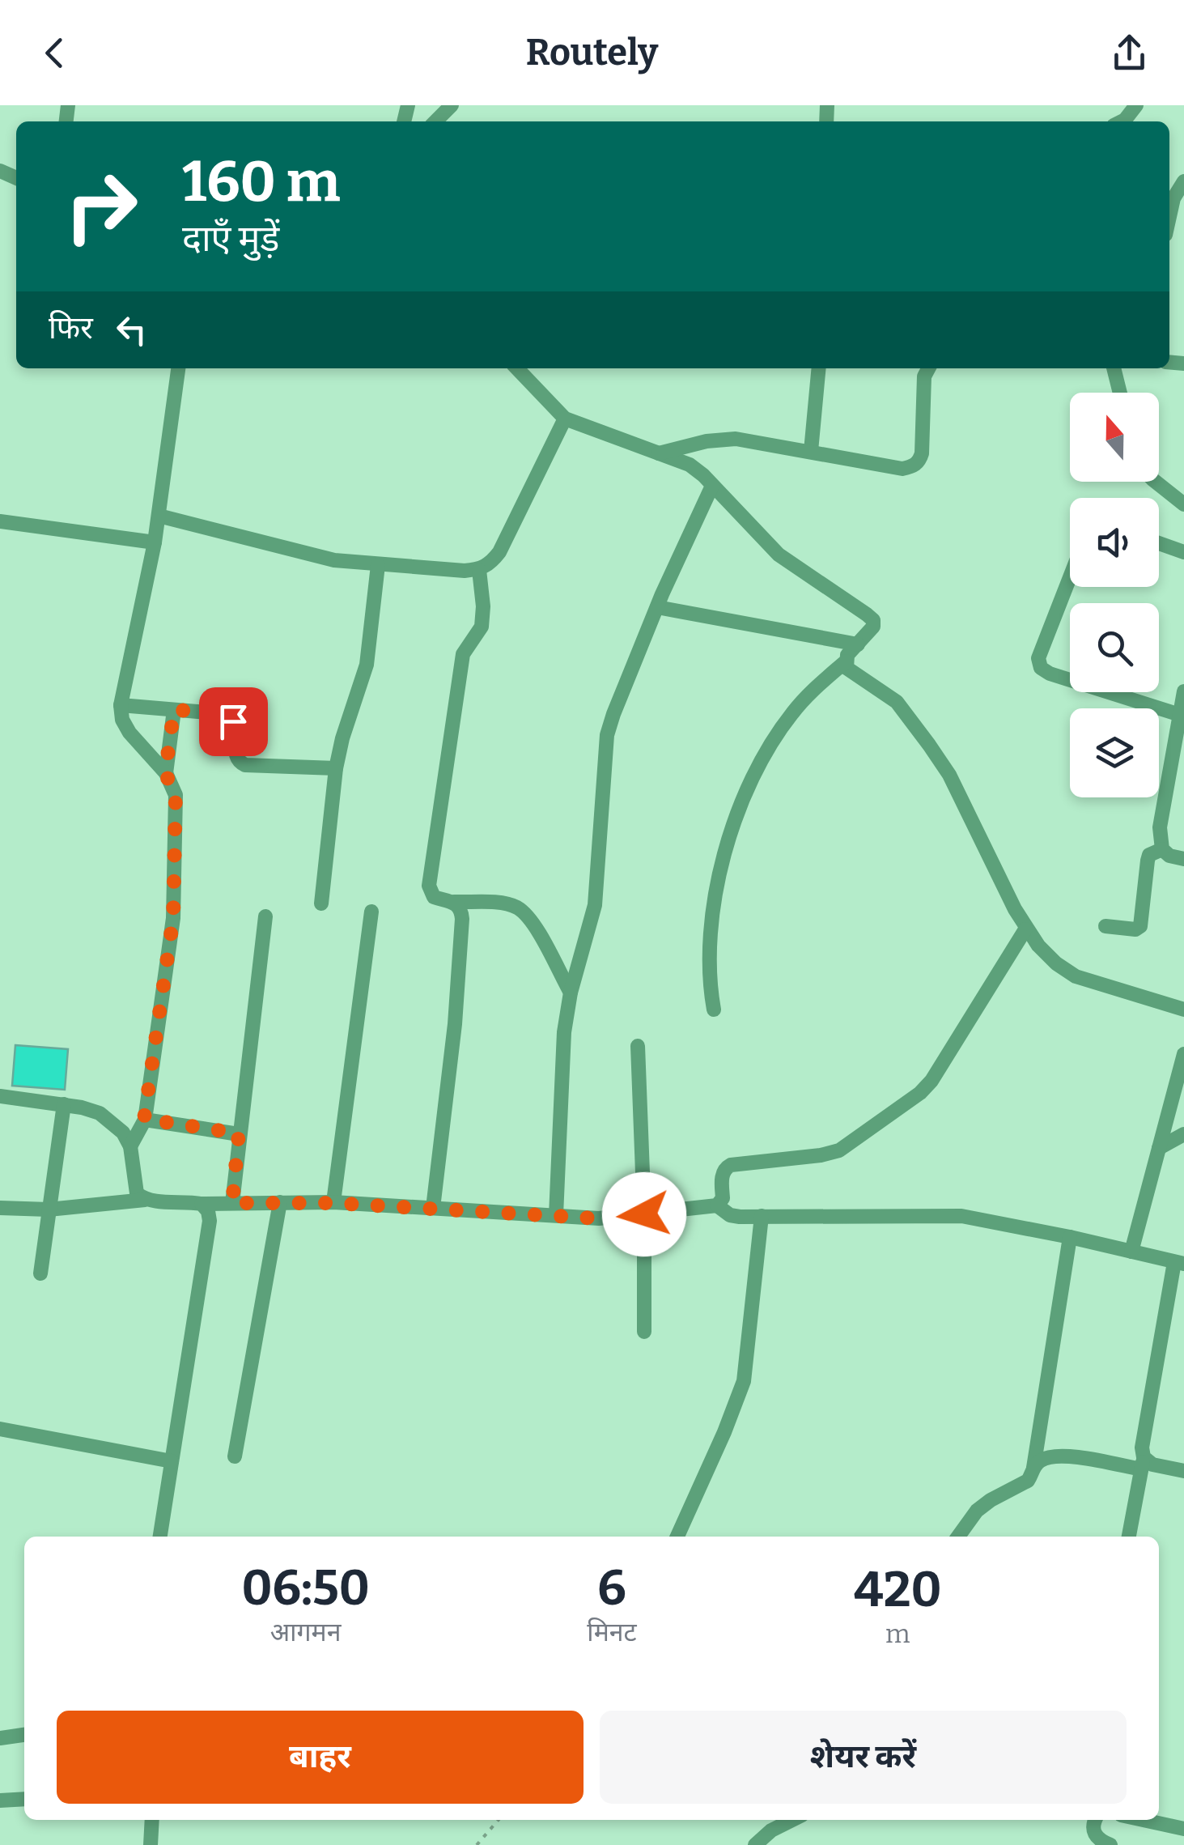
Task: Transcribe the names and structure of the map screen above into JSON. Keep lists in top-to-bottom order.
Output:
{
  "north": "top",
  "page": {
    "header": "Routely",
    "turn": ["160 m", "दाएँ मुड़ें"],
    "then": "फिर",
    "eta": [
      "06:50",
      "आगमन",
      "6",
      "मिनट",
      "420",
      "m"
    ],
    "buttons": ["बाहर", "शेयर करें"]
  }
}
